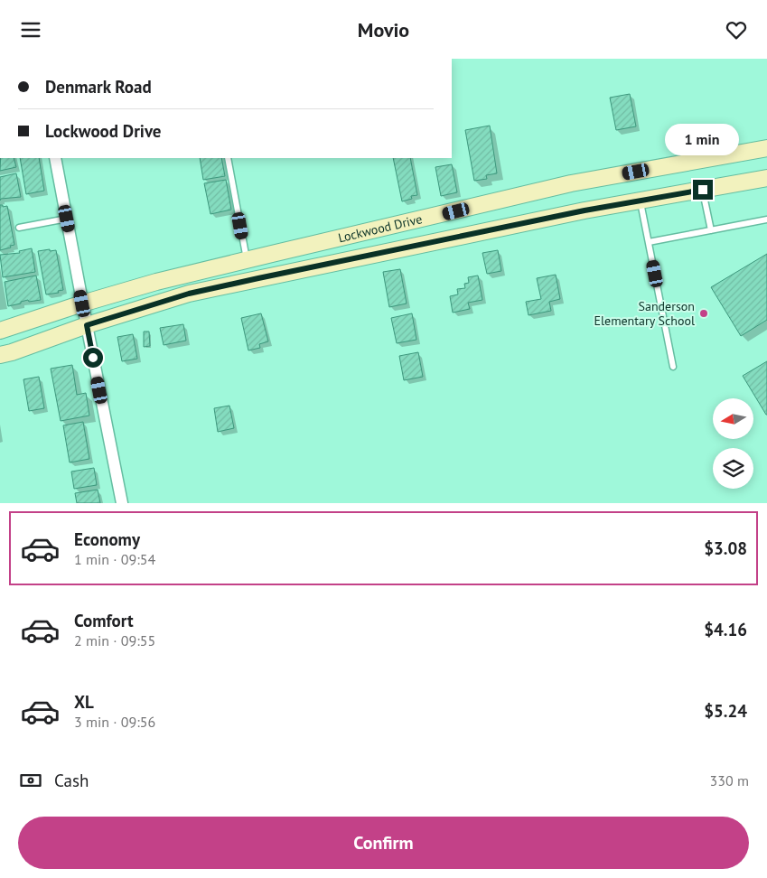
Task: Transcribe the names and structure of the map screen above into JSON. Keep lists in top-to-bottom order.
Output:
{
  "streets": {
    "main road": ["Lockwood Drive"]
  },
  "places": ["Sanderson Elementary School"],
  "north": "left",
  "page": {
    "header": "Movio",
    "banner": ["Denmark Road", "Lockwood Drive"],
    "bubble": "1 min",
    "list": [
      {
        "name": "Economy",
        "note": "1 min · 09:54",
        "value": "$3.08"
      },
      {
        "name": "Comfort",
        "note": "2 min · 09:55",
        "value": "$4.16"
      },
      {
        "name": "XL",
        "note": "3 min · 09:56",
        "value": "$5.24"
      }
    ],
    "pay": ["Cash", "330 m"],
    "buttons": "Confirm"
  }
}
